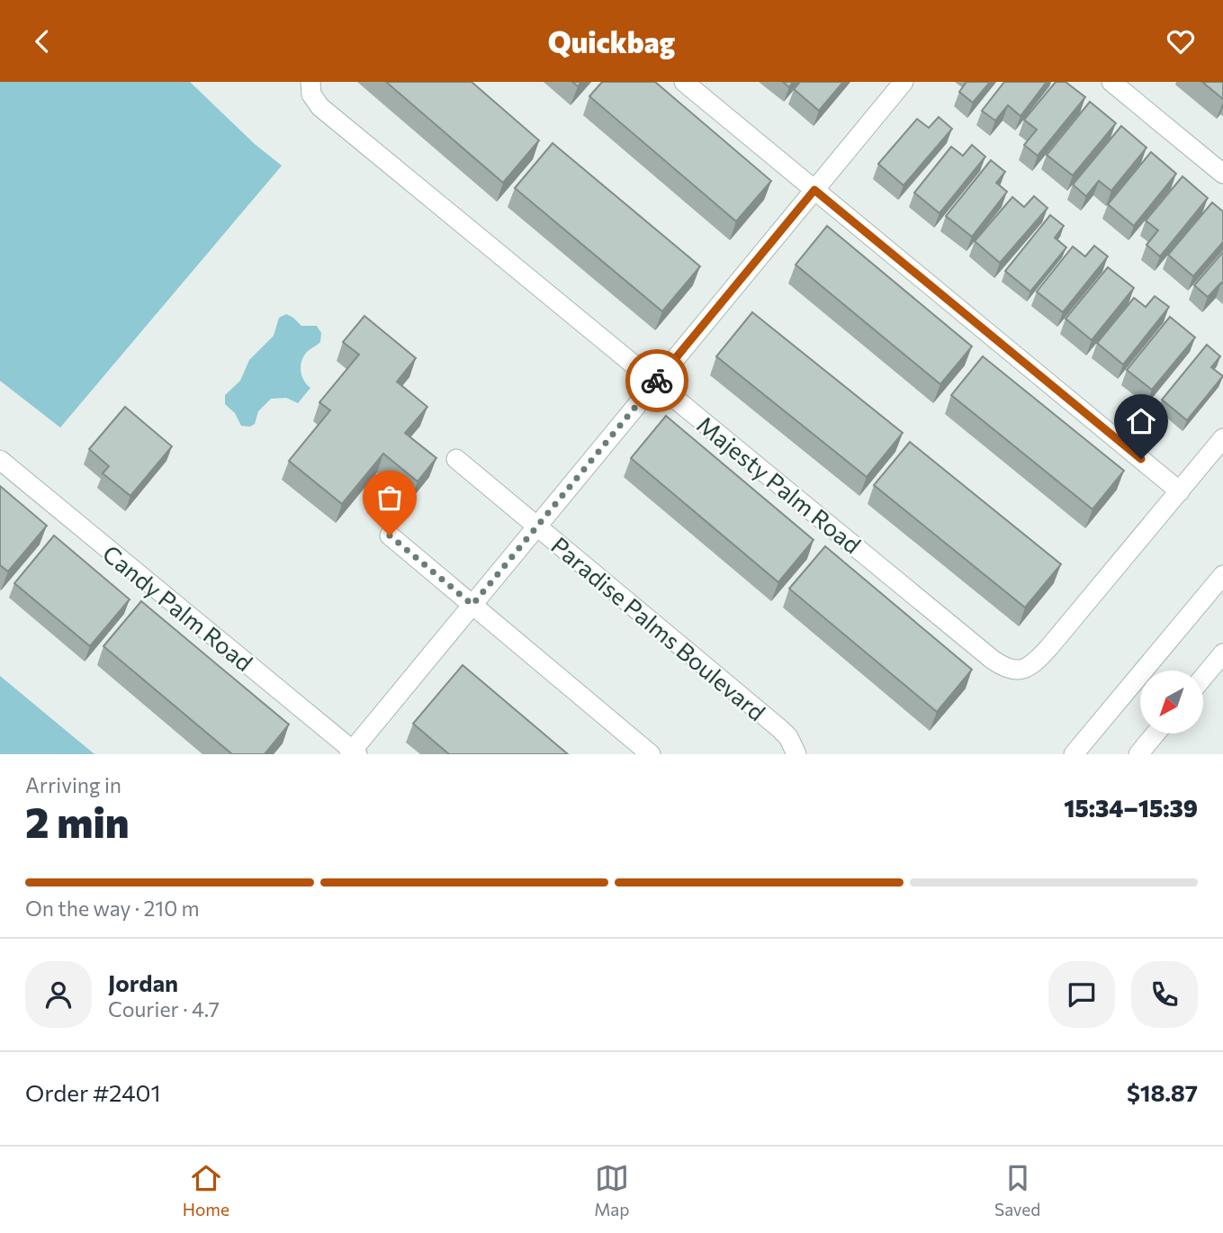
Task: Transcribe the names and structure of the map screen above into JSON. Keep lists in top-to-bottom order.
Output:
{
  "streets": {
    "street": ["Majesty Palm Road", "Candy Palm Road", "Paradise Palms Boulevard"]
  },
  "north": "bottom left",
  "page": {
    "header": "Quickbag",
    "heading": ["2 min", "Arriving in", "15:34–15:39"],
    "panel": [
      "Jordan",
      "Courier · 4.7",
      "Order #2401",
      "$18.87"
    ],
    "bar": "On the way · 210 m",
    "tabs": ["Home", "Map", "Saved"]
  }
}
